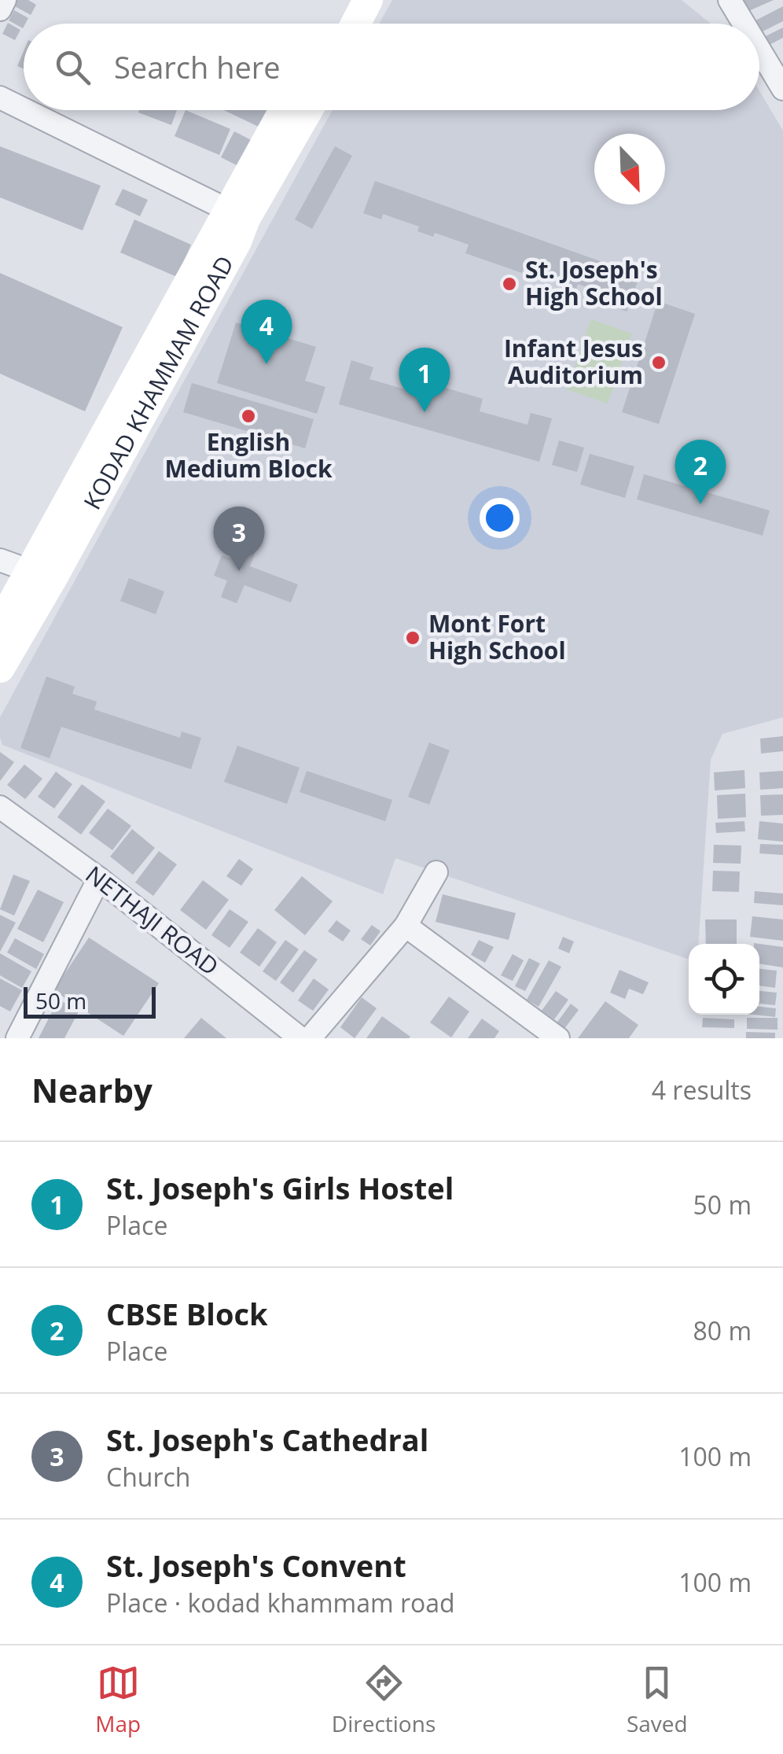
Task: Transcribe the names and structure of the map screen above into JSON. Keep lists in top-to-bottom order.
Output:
{
  "streets": {
    "main road": ["KODAD KHAMMAM ROAD"],
    "street": ["NETHAJI ROAD"]
  },
  "places": [
    "St. Joseph's High School",
    "Infant Jesus Auditorium",
    "English Medium Block",
    "Mont Fort High School"
  ],
  "scale_bar": "50 m",
  "north": "bottom right",
  "page": {
    "search": "Search here",
    "pins": [
      "4",
      "1",
      "2",
      "3"
    ],
    "scale": "50 m",
    "heading": ["Nearby", "4 results"],
    "list": [
      {
        "mark": "1",
        "name": "St. Joseph's Girls Hostel",
        "note": "Place",
        "value": "50 m"
      },
      {
        "mark": "2",
        "name": "CBSE Block",
        "note": "Place",
        "value": "80 m"
      },
      {
        "mark": "3",
        "name": "St. Joseph's Cathedral",
        "note": "Church",
        "value": "100 m"
      },
      {
        "mark": "4",
        "name": "St. Joseph's Convent",
        "note": "Place · kodad khammam road",
        "value": "100 m"
      }
    ],
    "nav": ["Map", "Directions", "Saved"]
  }
}
